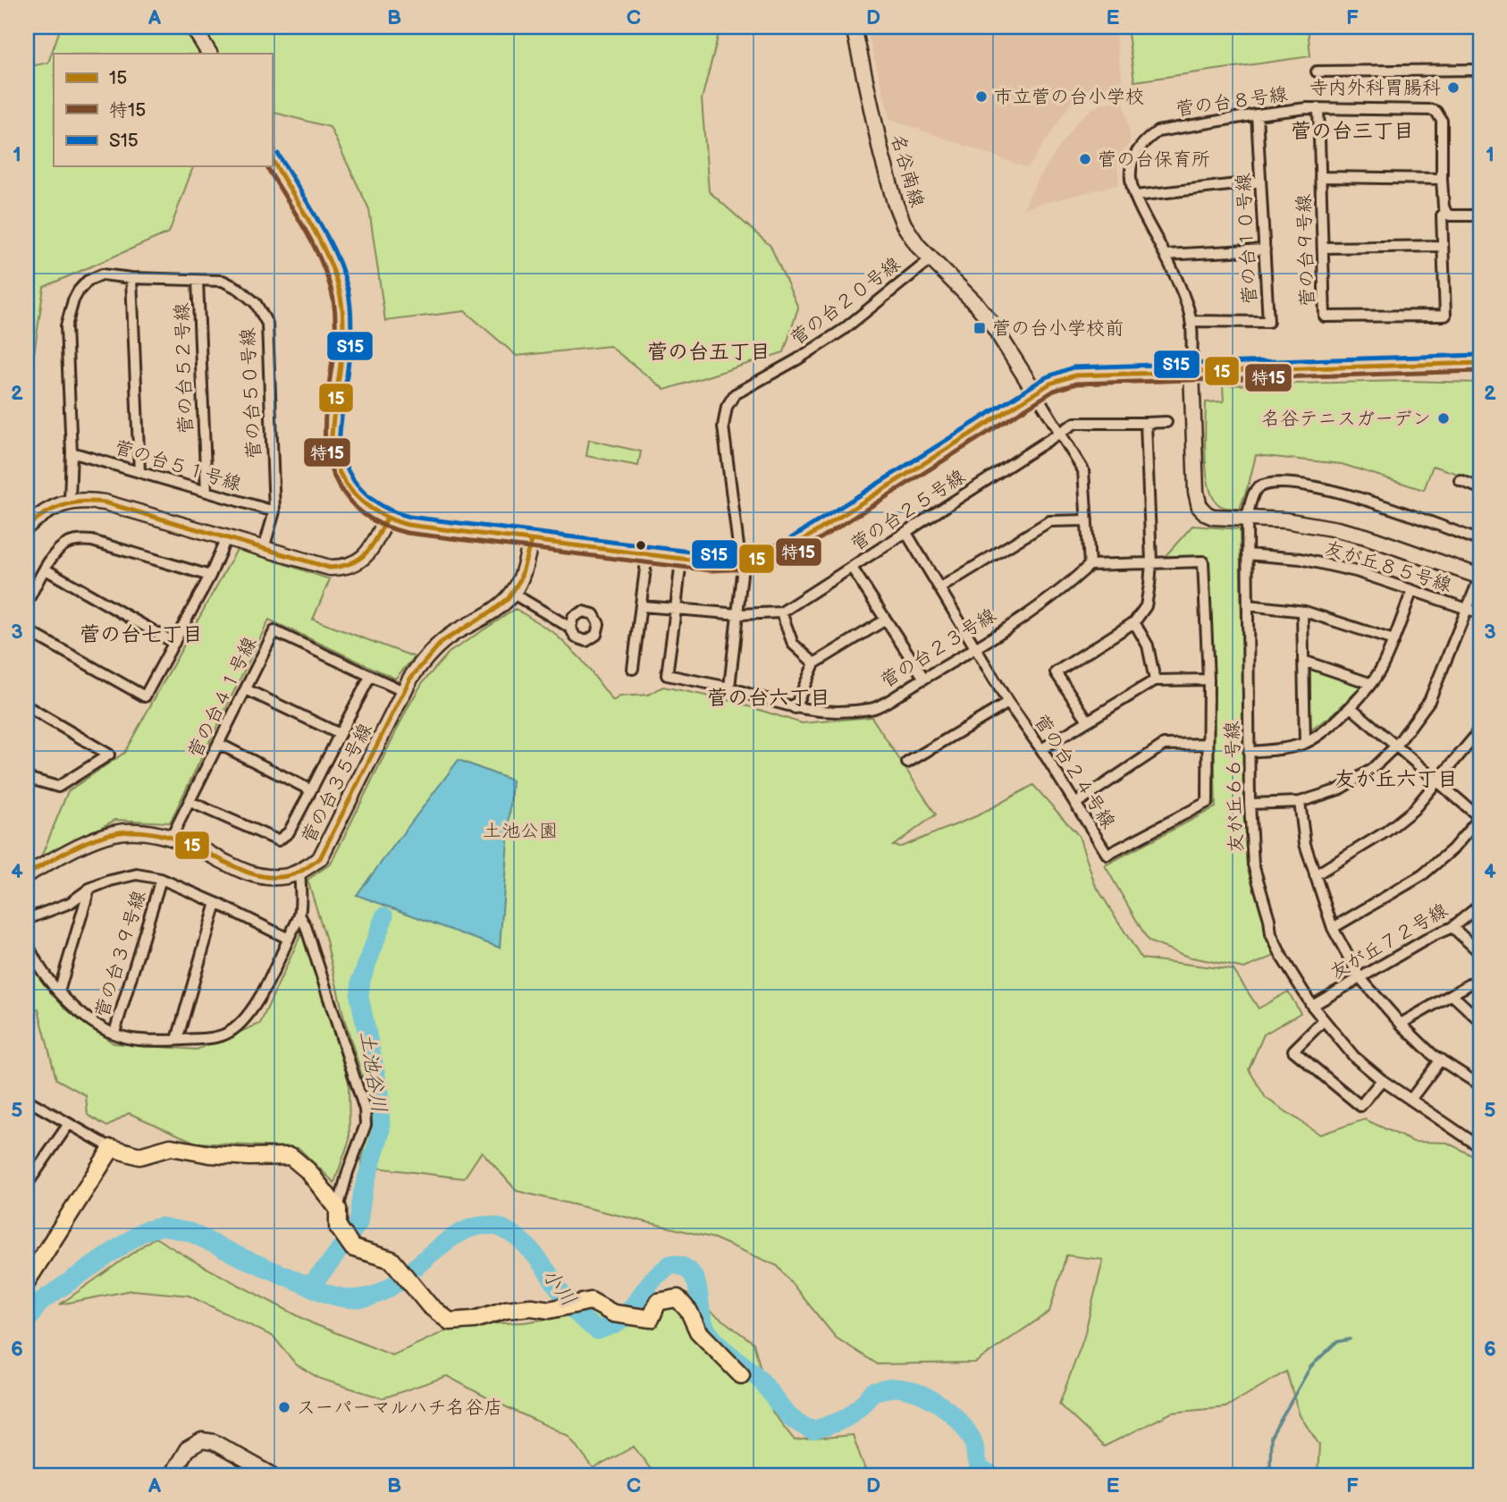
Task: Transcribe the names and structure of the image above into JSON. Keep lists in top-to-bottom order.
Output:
{
  "streets": {
    "street": [
      "菅の台８号線",
      "名谷南線",
      "菅の台１０号線",
      "菅の台９号線",
      "菅の台２０号線",
      "菅の台５２号線",
      "菅の台５０号線",
      "菅の台５１号線",
      "菅の台２５号線",
      "友が丘８５号線",
      "菅の台２３号線",
      "菅の台４１号線",
      "菅の台２４号線",
      "菅の台３５号線",
      "友が丘６６号線",
      "友が丘７２号線",
      "菅の台３９号線"
    ]
  },
  "crossings": [
    ["菅の台８号線", "菅の台１０号線"],
    ["菅の台８号線", "菅の台９号線"],
    ["名谷南線", "菅の台２０号線"],
    ["菅の台５２号線", "菅の台５０号線"],
    ["菅の台５２号線", "菅の台５１号線"],
    ["菅の台５０号線", "菅の台５１号線"],
    ["菅の台２５号線", "菅の台２４号線"],
    ["友が丘８５号線", "友が丘６６号線"],
    ["菅の台２３号線", "菅の台２４号線"],
    ["菅の台４１号線", "菅の台３５号線"],
    ["友が丘６６号線", "友が丘７２号線"]
  ],
  "districts": [
    "菅の台三丁目",
    "菅の台五丁目",
    "菅の台七丁目",
    "菅の台六丁目",
    "友が丘六丁目"
  ],
  "water": ["土池谷川", "小川"],
  "parks": ["土池公園"],
  "places": {
    "other": [
      "寺内外科胃腸科",
      "市立菅の台小学校",
      "菅の台保育所",
      "名谷テニスガーデン",
      "スーパーマルハチ名谷店"
    ],
    "transit": ["菅の台小学校前"]
  },
  "lines": ["transit line S15", "transit line 15", "transit line 特15"],
  "legend": ["15", "特15", "S15"],
  "grid": {
    "columns": [
      "A",
      "B",
      "C",
      "D",
      "E",
      "F"
    ],
    "rows": [
      "1",
      "2",
      "3",
      "4",
      "5",
      "6"
    ]
  }
}
